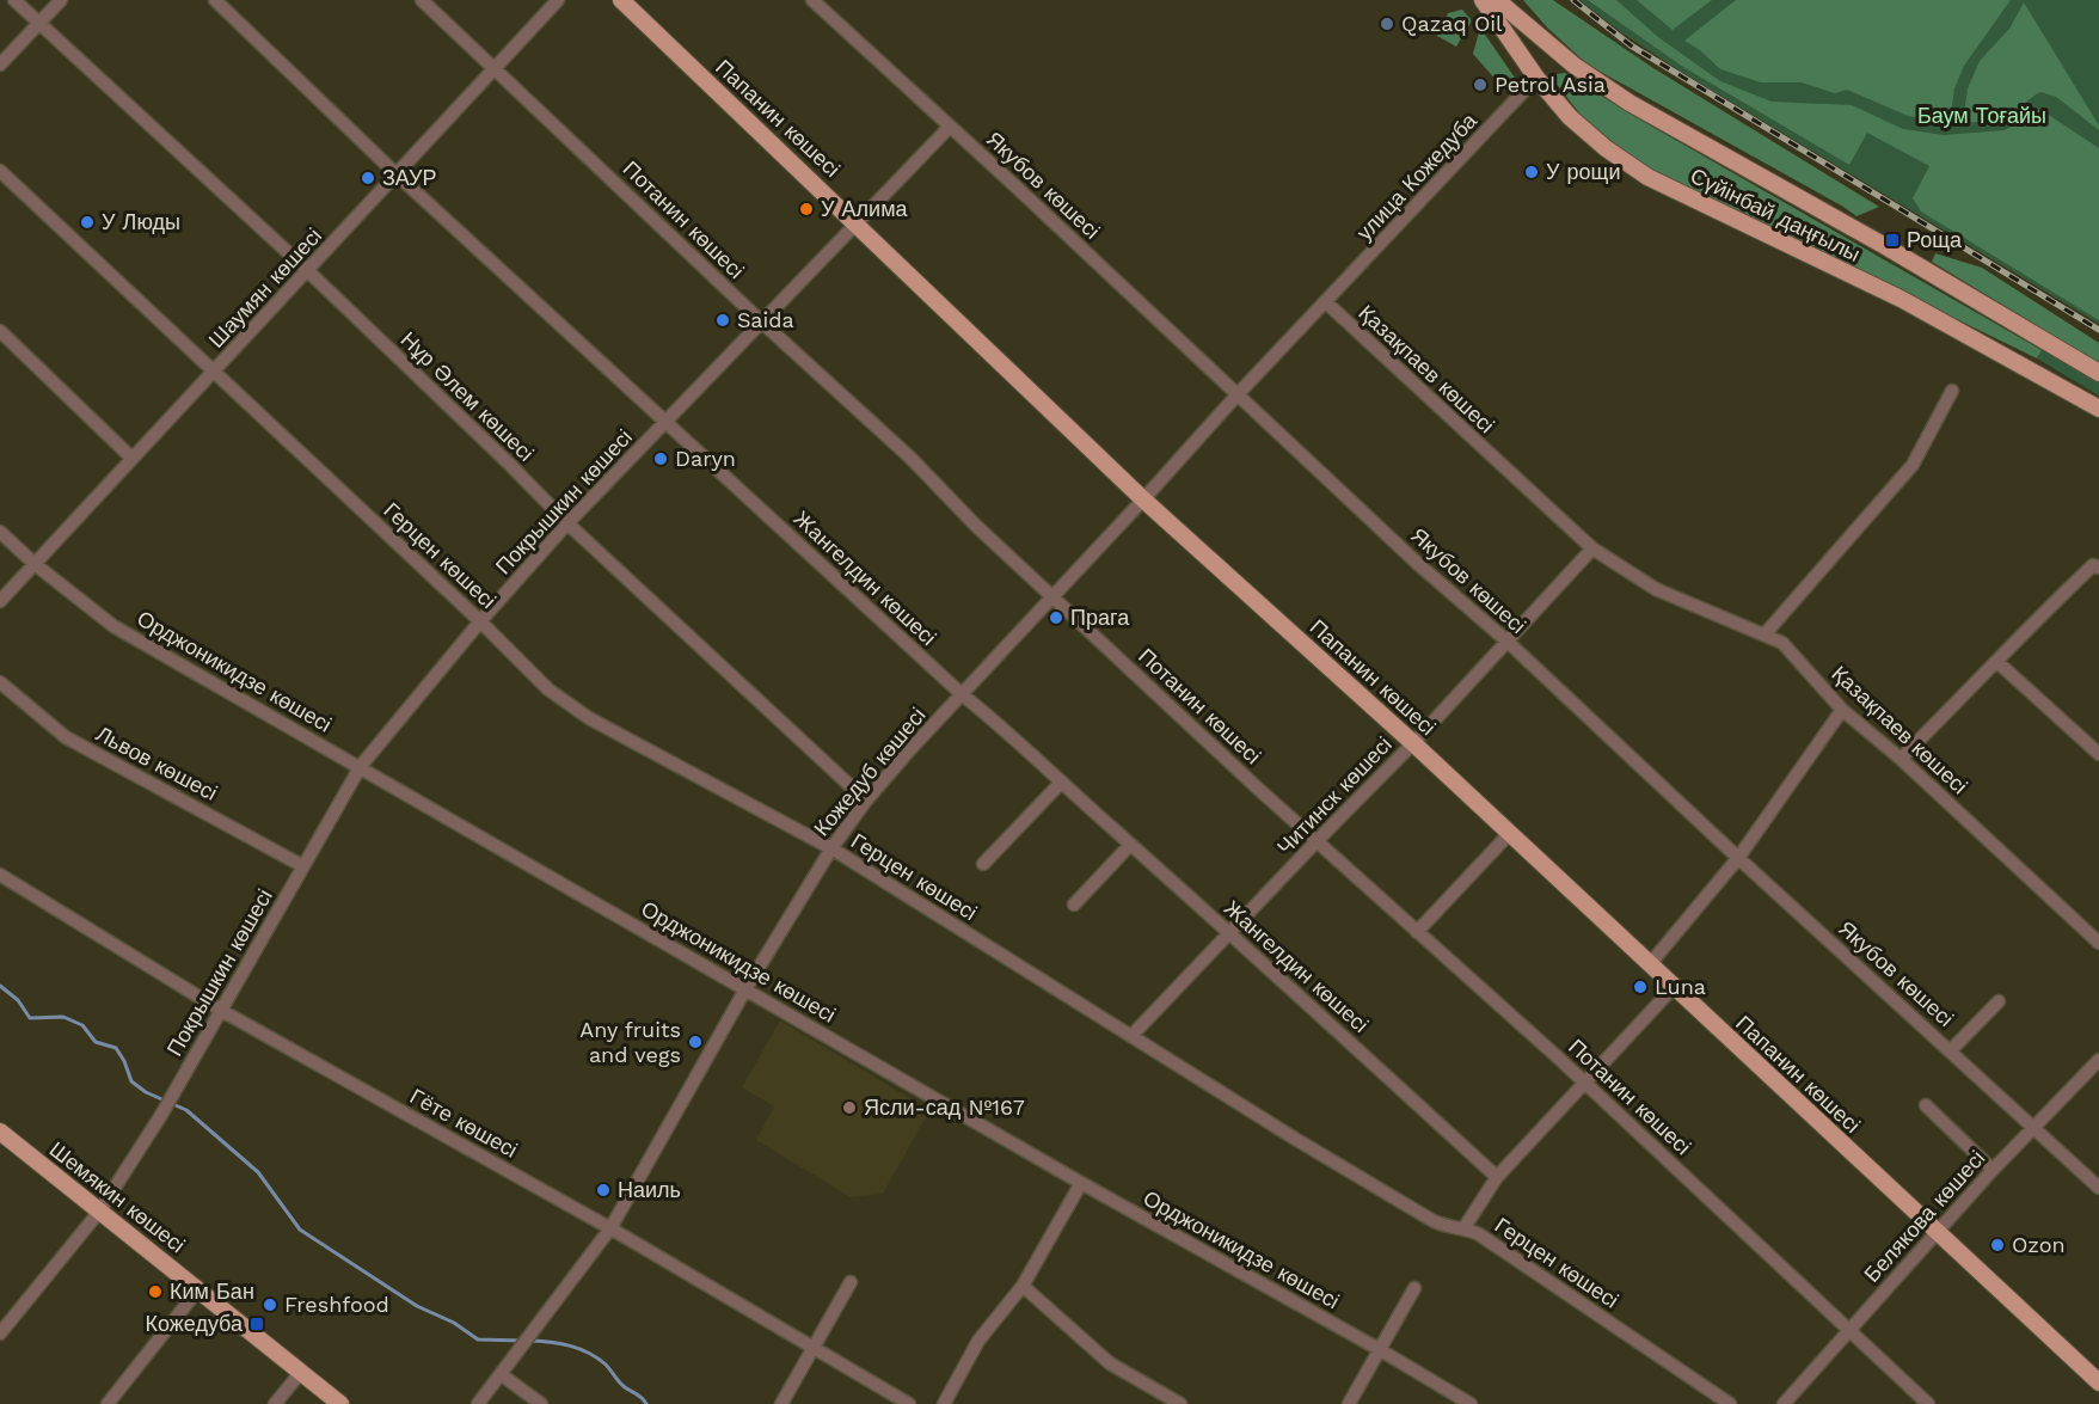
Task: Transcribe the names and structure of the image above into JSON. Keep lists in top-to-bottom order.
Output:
{
  "streets": {
    "main road": ["Папанин көшесі", "Сүйінбай даңғылы", "Шемякин көшесі"],
    "street": [
      "улица Кожедуба",
      "Якубов көшесі",
      "Потанин көшесі",
      "Шаумян көшесі",
      "Қазақпаев көшесі",
      "Нұр Әлем көшесі",
      "Покрышкин көшесі",
      "Герцен көшесі",
      "Жангелдин көшесі",
      "Орджоникидзе көшесі",
      "Львов көшесі",
      "Кожедуб көшесі",
      "Читинск көшесі",
      "Гёте көшесі",
      "Белякова көшесі"
    ]
  },
  "crossings": [
    ["Папанин көшесі", "Покрышкин көшесі"],
    ["Папанин көшесі", "Кожедуб көшесі"],
    ["Папанин көшесі", "Читинск көшесі"],
    ["Папанин көшесі", "Белякова көшесі"],
    ["улица Кожедуба", "Сүйінбай даңғылы"],
    ["улица Кожедуба", "Қазақпаев көшесі"],
    ["улица Кожедуба", "Кожедуб көшесі"],
    ["Якубов көшесі", "Покрышкин көшесі"],
    ["Якубов көшесі", "Кожедуб көшесі"],
    ["Якубов көшесі", "Читинск көшесі"],
    ["Якубов көшесі", "Белякова көшесі"],
    ["Потанин көшесі", "Шаумян көшесі"],
    ["Потанин көшесі", "Покрышкин көшесі"],
    ["Потанин көшесі", "Кожедуб көшесі"],
    ["Потанин көшесі", "Читинск көшесі"],
    ["Потанин көшесі", "Белякова көшесі"],
    ["Шаумян көшесі", "Нұр Әлем көшесі"],
    ["Шаумян көшесі", "Герцен көшесі"],
    ["Шаумян көшесі", "Жангелдин көшесі"],
    ["Шаумян көшесі", "Орджоникидзе көшесі"],
    ["Қазақпаев көшесі", "Кожедуб көшесі"],
    ["Қазақпаев көшесі", "Читинск көшесі"],
    ["Нұр Әлем көшесі", "Покрышкин көшесі"],
    ["Нұр Әлем көшесі", "Кожедуб көшесі"],
    ["Покрышкин көшесі", "Герцен көшесі"],
    ["Покрышкин көшесі", "Жангелдин көшесі"],
    ["Покрышкин көшесі", "Орджоникидзе көшесі"],
    ["Покрышкин көшесі", "Львов көшесі"],
    ["Покрышкин көшесі", "Гёте көшесі"],
    ["Покрышкин көшесі", "Шемякин көшесі"],
    ["Герцен көшесі", "Кожедуб көшесі"],
    ["Герцен көшесі", "Читинск көшесі"],
    ["Жангелдин көшесі", "Кожедуб көшесі"],
    ["Жангелдин көшесі", "Читинск көшесі"],
    ["Орджоникидзе көшесі", "Кожедуб көшесі"],
    ["Кожедуб көшесі", "Гёте көшесі"]
  ],
  "parks": ["Баум Тоғайы"],
  "places": {
    "other": [
      "Qazaq Oil",
      "Petrol Asia",
      "У рощи",
      "ЗАУР",
      "У Алима",
      "У Люды",
      "Saida",
      "Daryn",
      "Прага",
      "Luna",
      "Any fruits and vegs",
      "Ясли-сад №167",
      "Наиль",
      "Ozon",
      "Ким Бан",
      "Freshfood"
    ],
    "transit": ["Роща", "Кожедуба"]
  }
}
